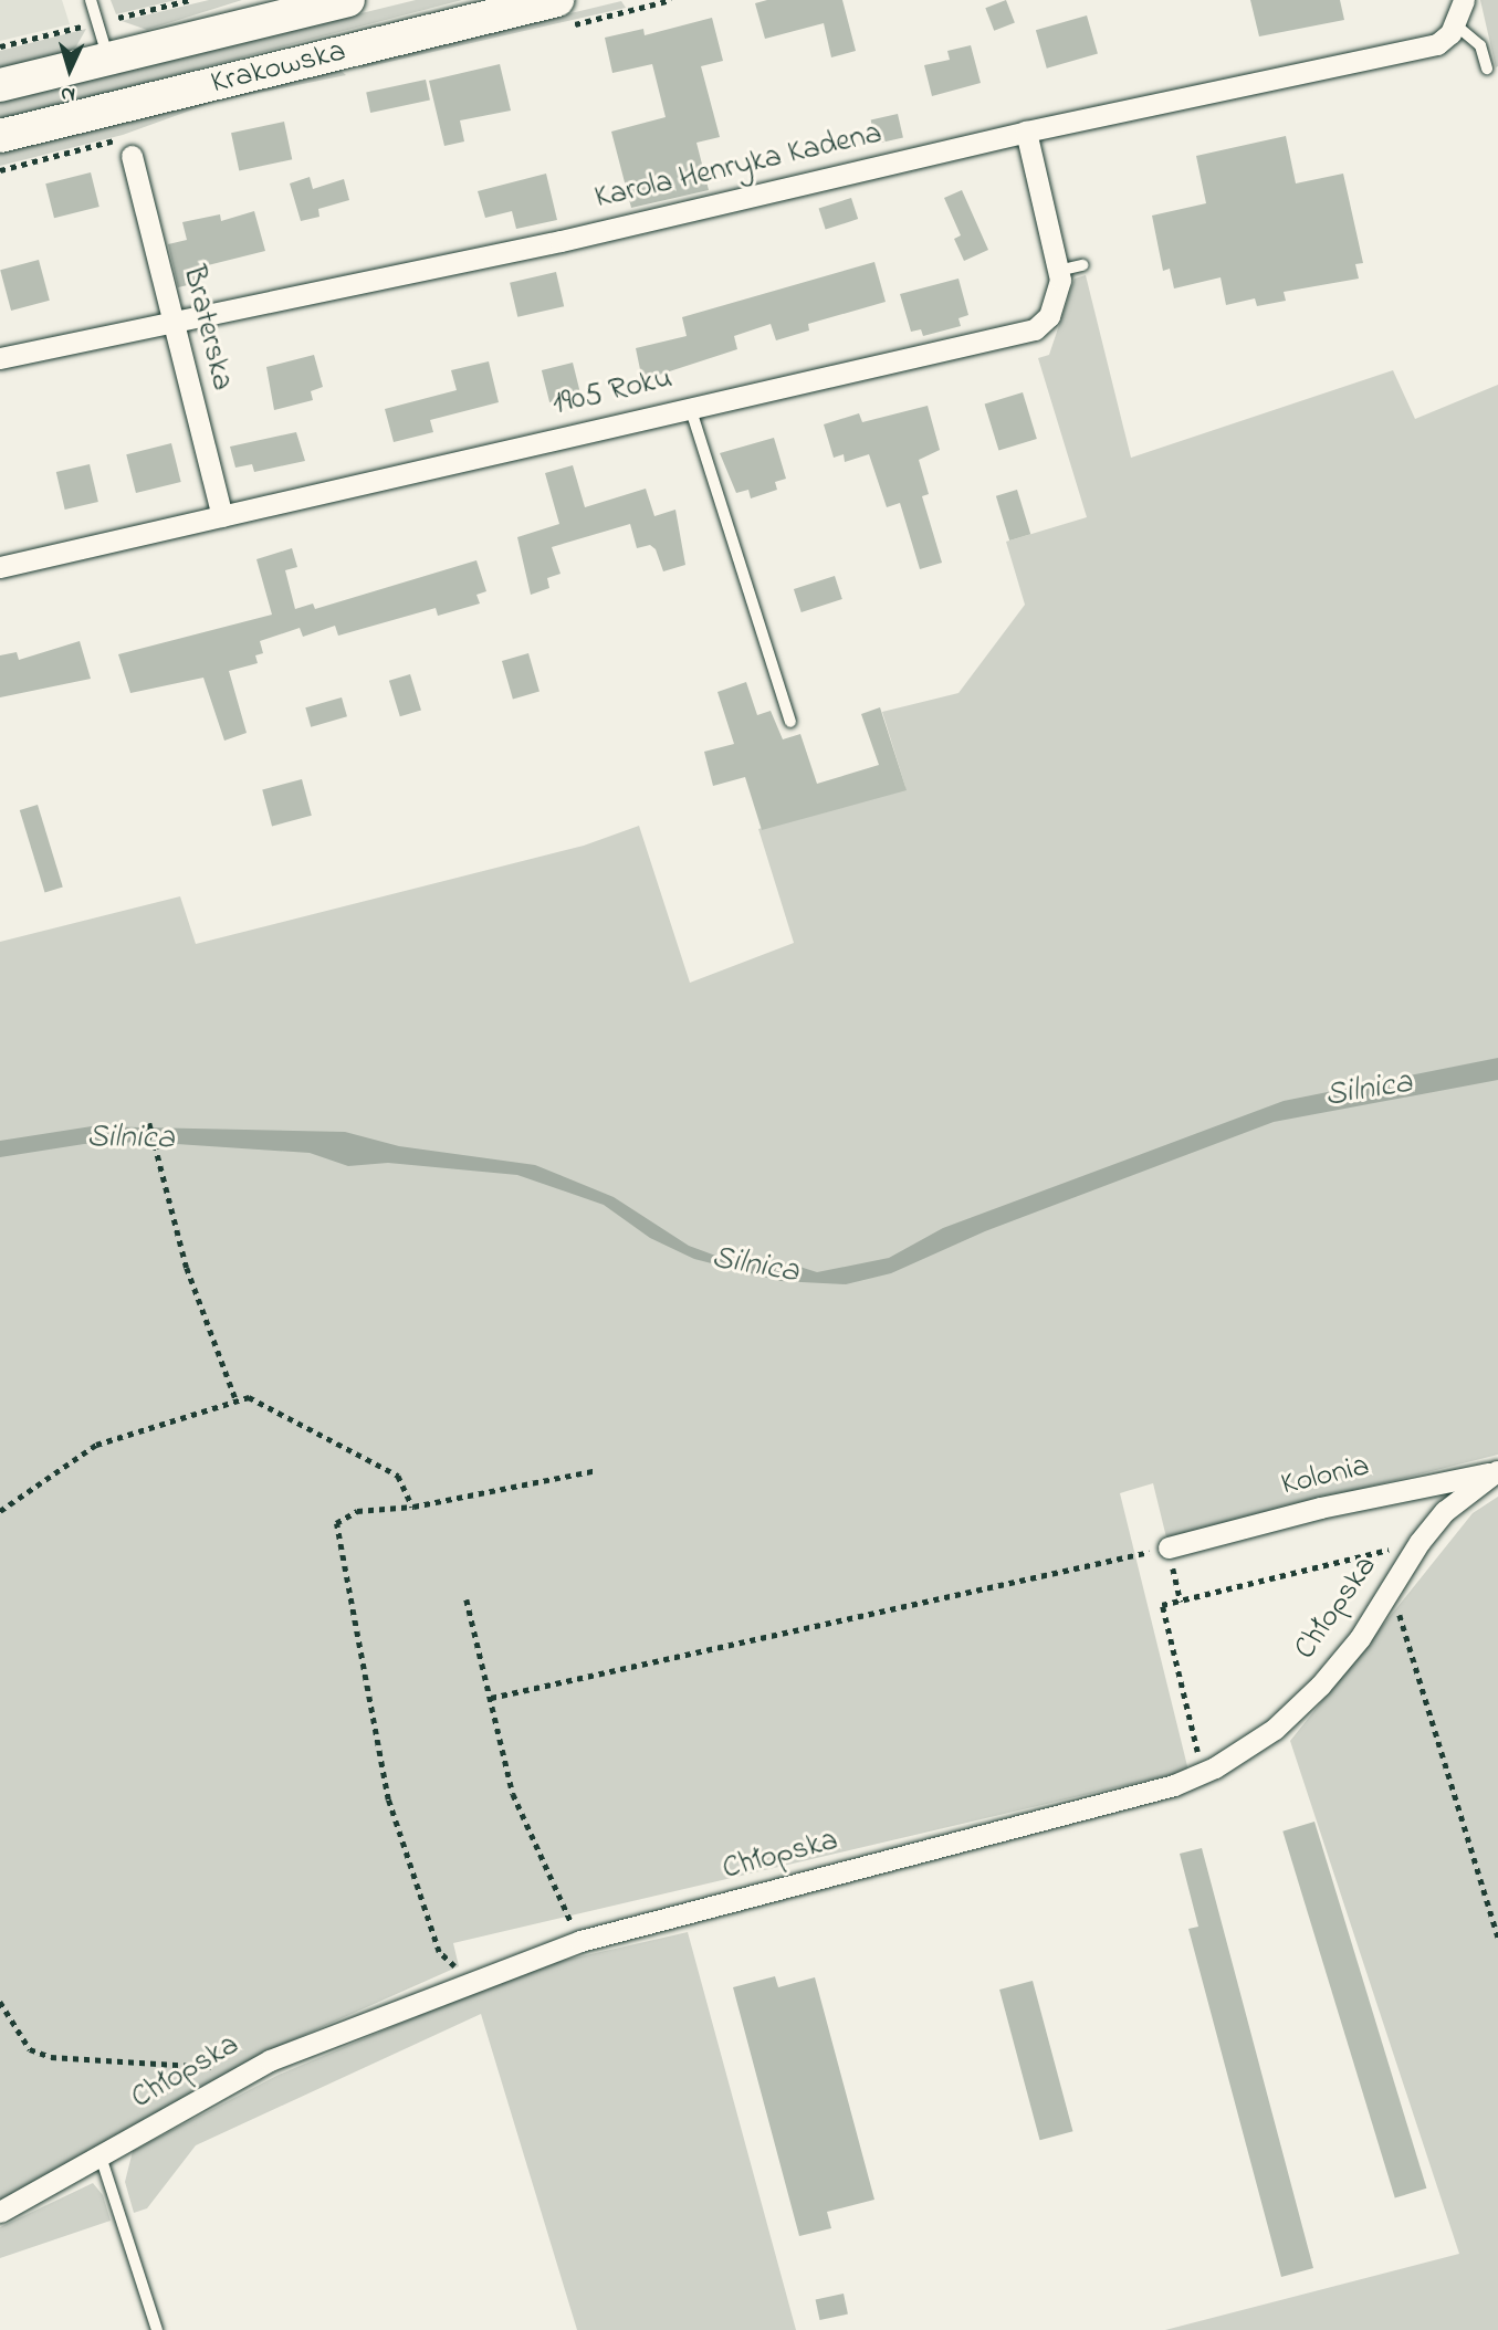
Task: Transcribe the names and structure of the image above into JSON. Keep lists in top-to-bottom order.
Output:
{
  "streets": {
    "main road": ["Krakowska"],
    "street": [
      "Karola Henryka Kadena",
      "Braterska",
      "1905 Roku",
      "Kolonia",
      "Chłopska"
    ]
  },
  "crossings": [
    ["Karola Henryka Kadena", "Braterska"],
    ["Karola Henryka Kadena", "1905 Roku"],
    ["Braterska", "1905 Roku"],
    ["Kolonia", "Chłopska"]
  ],
  "water": ["Silnica"],
  "north": "bottom"
}
